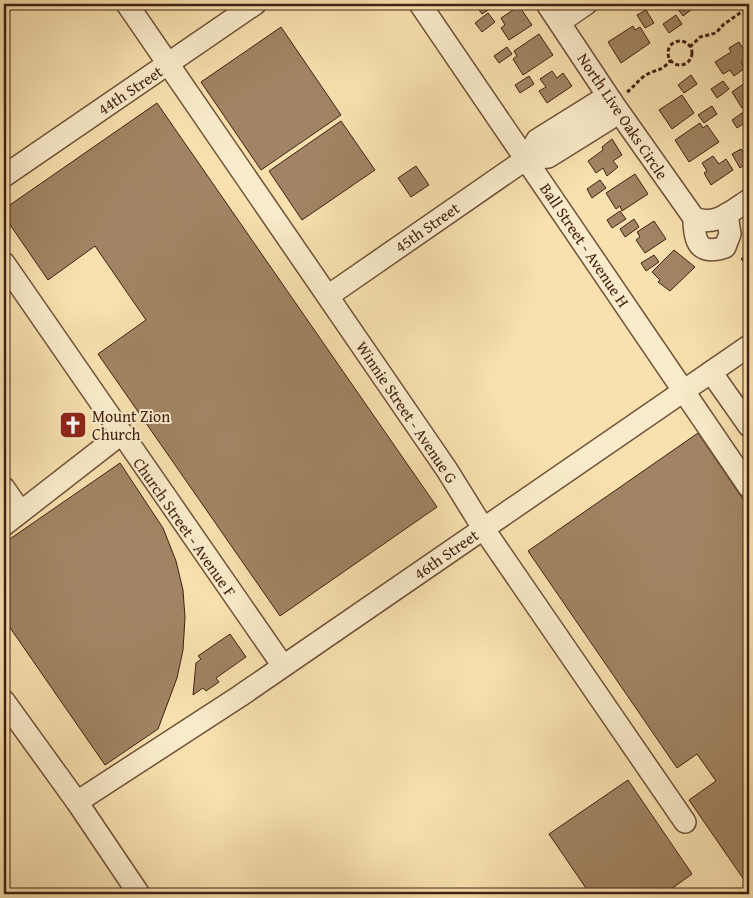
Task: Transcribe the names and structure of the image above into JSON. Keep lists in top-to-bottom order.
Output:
{
  "streets": {
    "street": [
      "44th Street",
      "North Live Oaks Circle",
      "45th Street",
      "Ball Street - Avenue H",
      "Winnie Street - Avenue G",
      "Church Street - Avenue F",
      "46th Street"
    ]
  },
  "crossings": [
    ["44th Street", "Winnie Street - Avenue G"],
    ["North Live Oaks Circle", "45th Street"],
    ["45th Street", "Ball Street - Avenue H"],
    ["45th Street", "Winnie Street - Avenue G"],
    ["Ball Street - Avenue H", "46th Street"],
    ["Winnie Street - Avenue G", "46th Street"],
    ["Church Street - Avenue F", "46th Street"]
  ],
  "places": {
    "church": ["Mount Zion Church"]
  }
}
